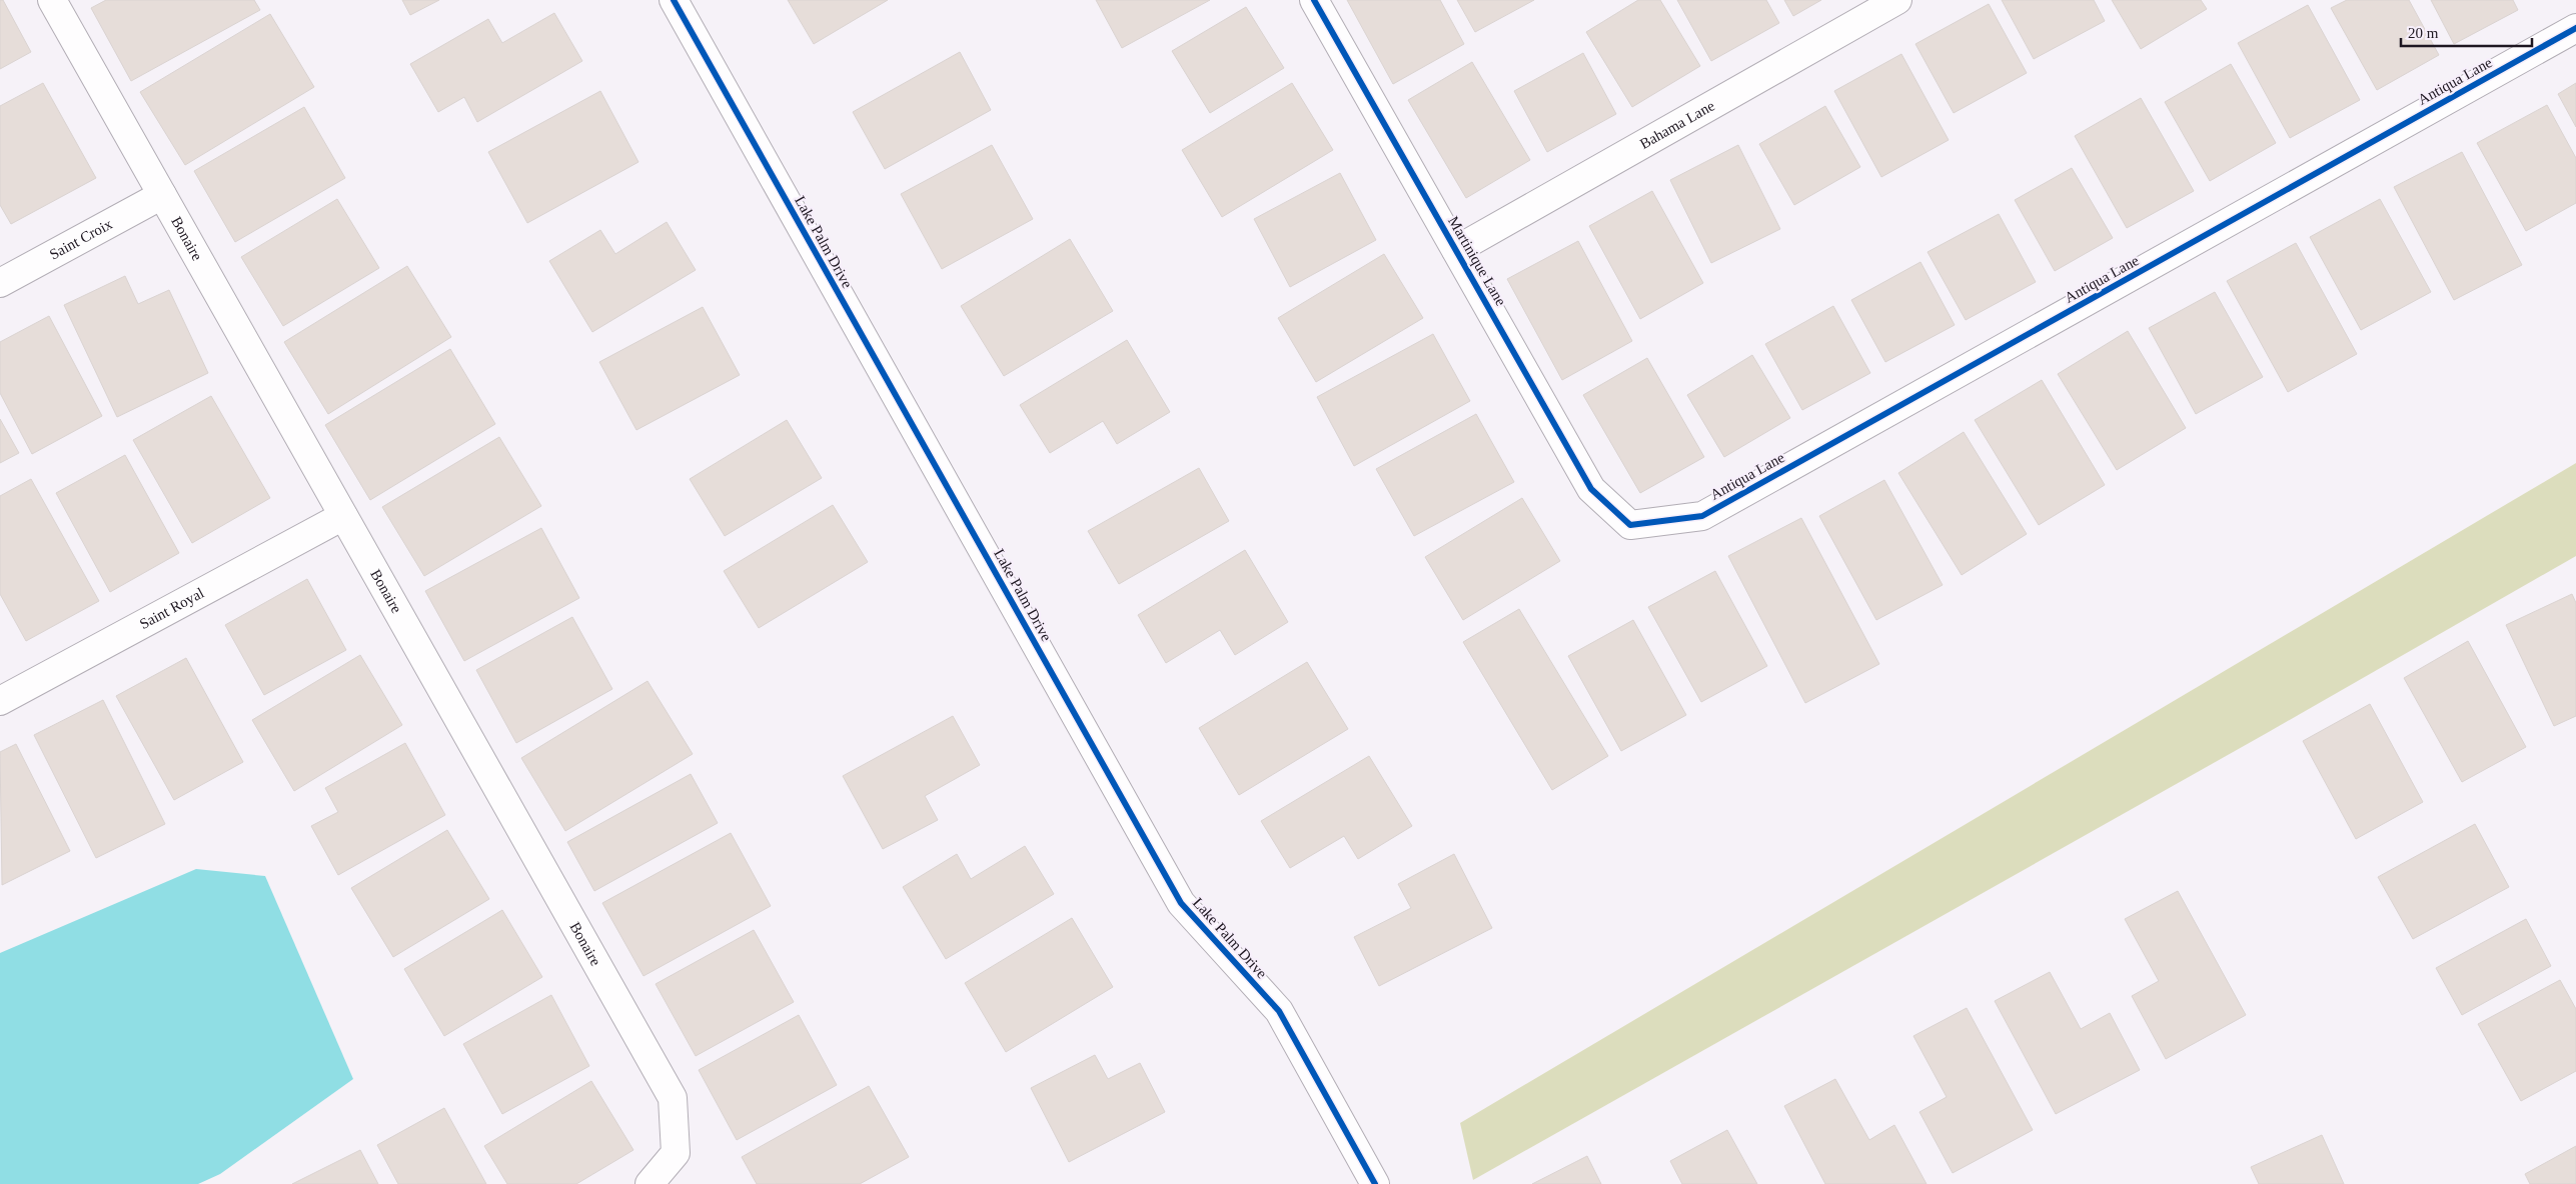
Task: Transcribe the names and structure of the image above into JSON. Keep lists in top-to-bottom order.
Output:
{
  "streets": {
    "street": [
      "Antiqua Lane",
      "Bahama Lane",
      "Bonaire",
      "Saint Croix",
      "Lake Palm Drive",
      "Martinique Lane",
      "Saint Royal"
    ]
  },
  "crossings": [
    ["Antiqua Lane", "Martinique Lane"],
    ["Bahama Lane", "Martinique Lane"],
    ["Bonaire", "Saint Croix"],
    ["Bonaire", "Saint Royal"]
  ],
  "scale_bar": "20 m"
}
